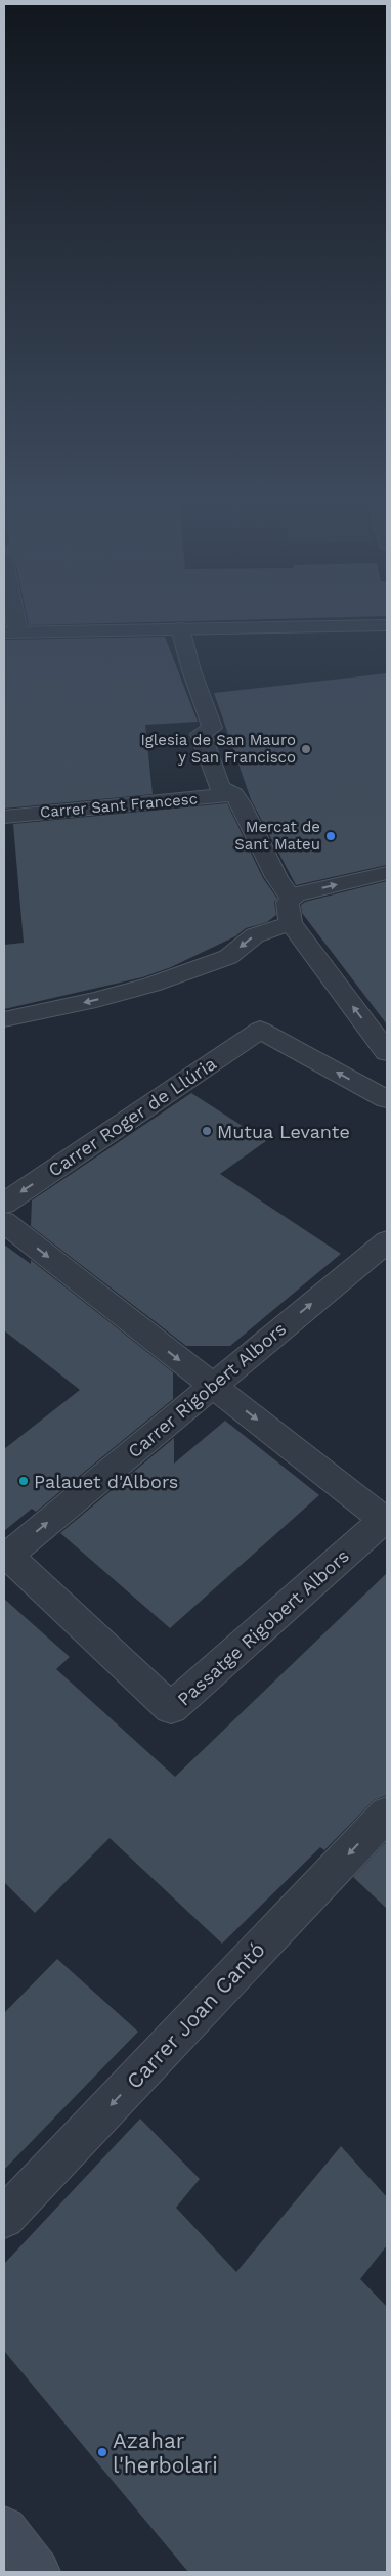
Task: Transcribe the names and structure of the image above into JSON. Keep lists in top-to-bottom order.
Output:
{
  "streets": {
    "street": [
      "Carrer Sant Francesc",
      "Carrer Roger de Llúria",
      "Carrer Rigobert Albors",
      "Passatge Rigobert Albors",
      "Carrer Joan Cantó"
    ]
  },
  "crossings": [
    ["Carrer Rigobert Albors", "Passatge Rigobert Albors"]
  ],
  "one_way": ["Carrer Rigobert Albors", "Carrer Joan Cantó"],
  "places": [
    "Iglesia de San Mauro y San Francisco",
    "Mercat de Sant Mateu",
    "Mutua Levante",
    "Palauet d'Albors",
    "Azahar l'herbolari"
  ]
}
